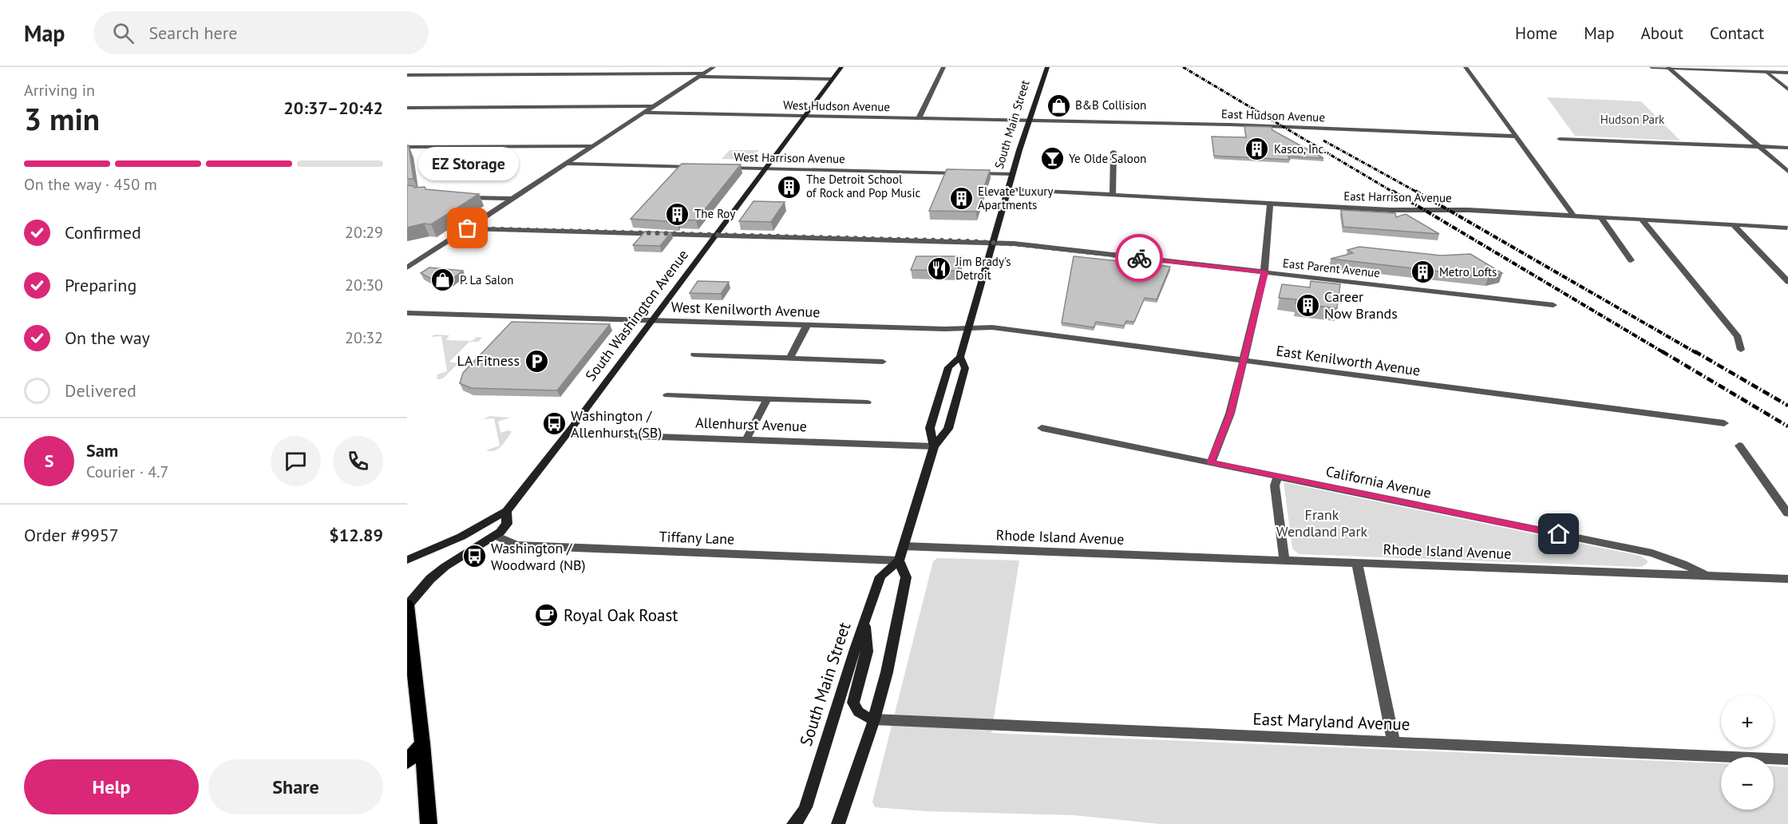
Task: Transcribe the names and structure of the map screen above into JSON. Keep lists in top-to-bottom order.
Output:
{
  "streets": {
    "main road": ["South Main Street", "South Washington Avenue"],
    "street": [
      "West Hudson Avenue",
      "East Hudson Avenue",
      "West Harrison Avenue",
      "East Harrison Avenue",
      "East Parent Avenue",
      "West Kenilworth Avenue",
      "East Kenilworth Avenue",
      "Allenhurst Avenue",
      "California Avenue",
      "Rhode Island Avenue",
      "Tiffany Lane",
      "East Maryland Avenue"
    ]
  },
  "crossings": [
    ["West Hudson Avenue", "East Hudson Avenue"],
    ["West Hudson Avenue", "South Main Street"],
    ["West Hudson Avenue", "South Washington Avenue"],
    ["East Hudson Avenue", "South Main Street"],
    ["South Main Street", "East Harrison Avenue"],
    ["South Main Street", "East Parent Avenue"],
    ["South Main Street", "West Kenilworth Avenue"],
    ["South Main Street", "East Kenilworth Avenue"],
    ["South Main Street", "Allenhurst Avenue"],
    ["South Main Street", "Rhode Island Avenue"],
    ["South Main Street", "Tiffany Lane"],
    ["West Harrison Avenue", "South Washington Avenue"],
    ["East Parent Avenue", "South Washington Avenue"],
    ["West Kenilworth Avenue", "South Washington Avenue"],
    ["West Kenilworth Avenue", "East Kenilworth Avenue"],
    ["South Washington Avenue", "Allenhurst Avenue"],
    ["South Washington Avenue", "Tiffany Lane"],
    ["California Avenue", "Rhode Island Avenue"]
  ],
  "parks": ["Hudson Park", "Frank Wendland Park"],
  "places": {
    "shop": ["B&B Collision", "P. La Salon"],
    "building": [
      "Kasco, Inc.",
      "The Detroit School of Rock and Pop Music",
      "Elevate Luxury Apartments",
      "The Roy",
      "Metro Lofts",
      "Career Now Brands"
    ],
    "bar": ["Ye Olde Saloon"],
    "other": ["EZ Storage"],
    "restaurant": ["Jim Brady's Detroit"],
    "parking": ["LA Fitness"],
    "bus stop": ["Washington / Allenhurst (SB)", "Washington / Woodward (NB)"],
    "cafe": ["Royal Oak Roast"]
  },
  "page": {
    "header": "Map",
    "search": "Search here",
    "nav": [
      "Home",
      "Map",
      "About",
      "Contact"
    ],
    "heading": ["3 min", "Arriving in", "20:37–20:42"],
    "panel": [
      "Sam",
      "Courier · 4.7",
      "Order #9957",
      "$12.89"
    ],
    "bubble": "EZ Storage",
    "bar": "On the way · 450 m",
    "list": [
      ["Confirmed", "20:29"],
      ["Preparing", "20:30"],
      ["On the way", "20:32"],
      "Delivered"
    ],
    "round": "S",
    "map_buttons": ["+", "−"],
    "buttons": ["Help", "Share"]
  }
}
